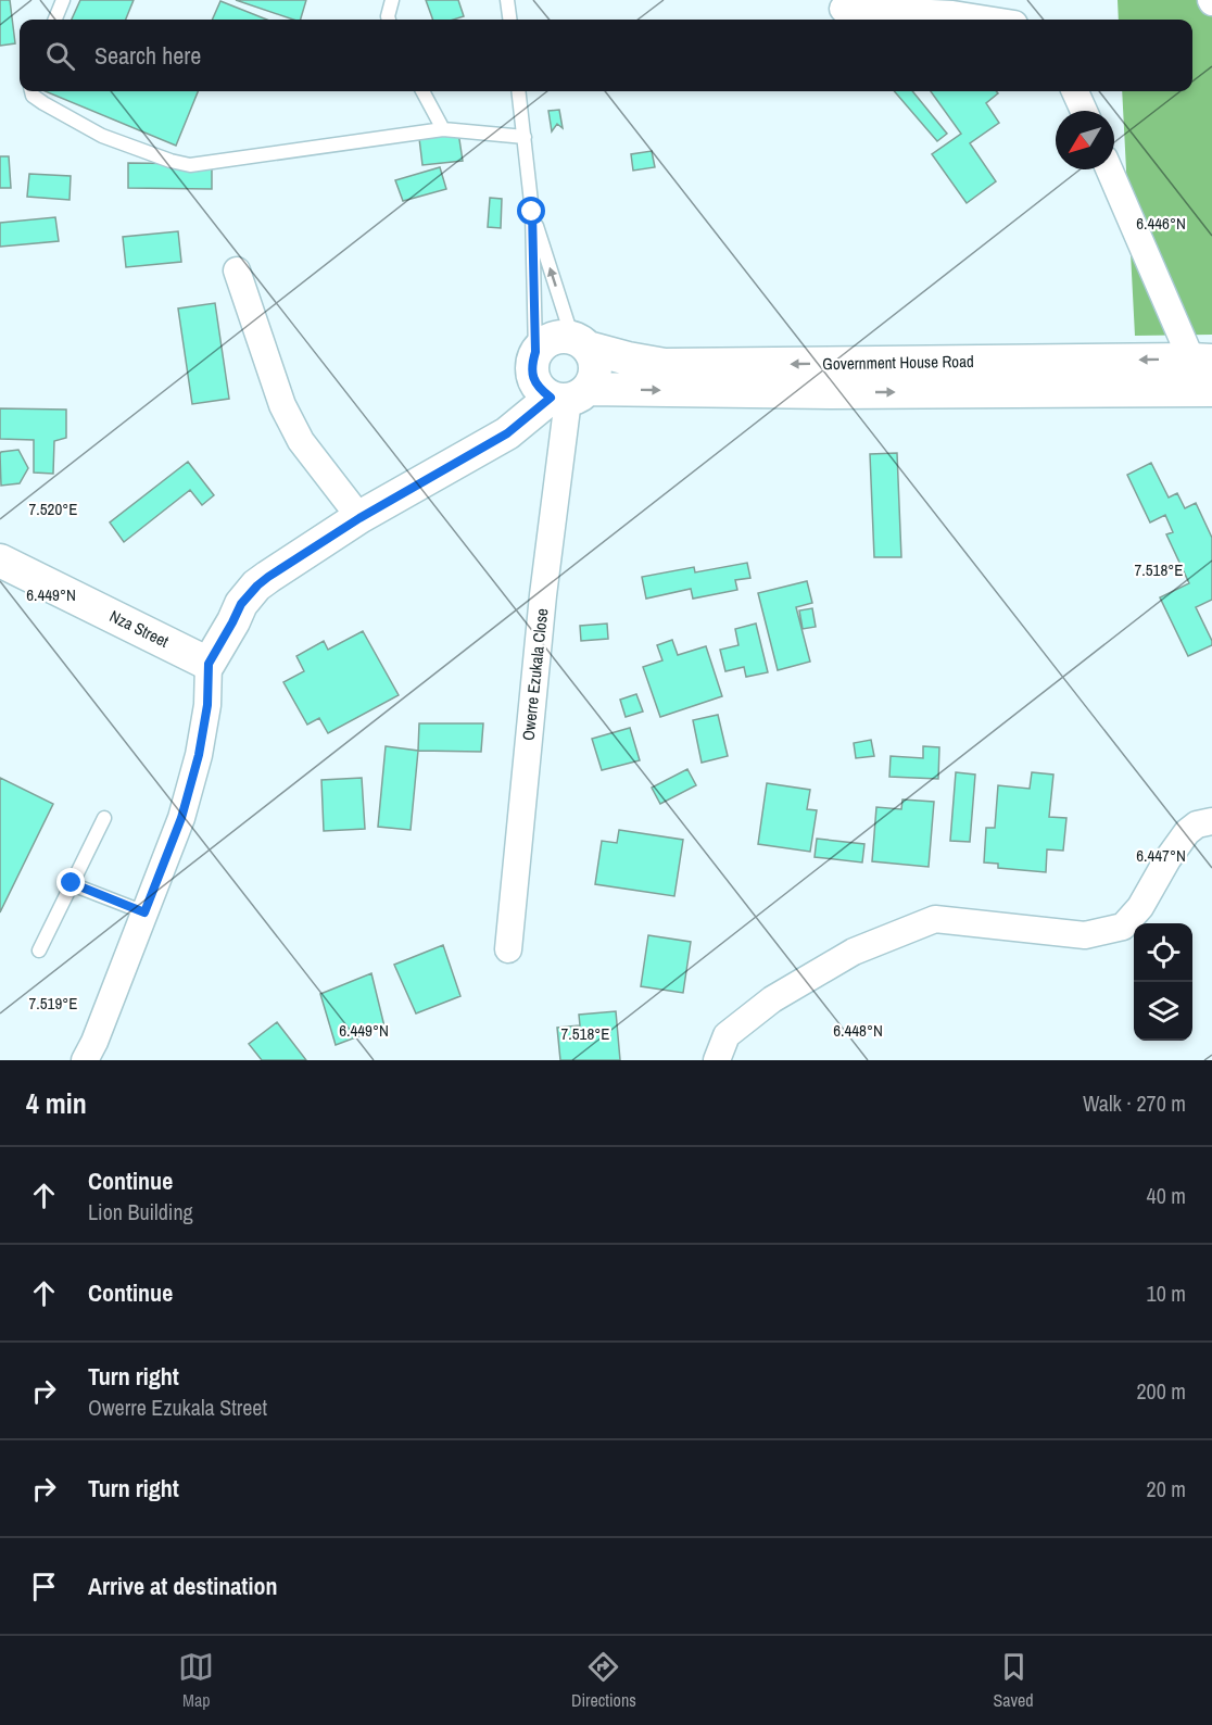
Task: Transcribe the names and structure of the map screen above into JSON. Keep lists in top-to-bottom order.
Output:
{
  "streets": {
    "street": ["Government House Road", "Nza Street", "Owerre Ezukala Close"]
  },
  "crossings": [
    ["Government House Road", "Owerre Ezukala Close"]
  ],
  "north": "bottom left",
  "page": {
    "search": "Search here",
    "heading": ["4 min", "Walk · 270 m"],
    "list": [
      ["Continue", "Lion Building", "40 m"],
      ["Continue", "10 m"],
      ["Turn right", "Owerre Ezukala Street", "200 m"],
      ["Turn right", "20 m"],
      "Arrive at destination"
    ],
    "nav": ["Map", "Directions", "Saved"]
  },
  "coordinates": [
    "6.446°N",
    "7.520°E",
    "7.518°E",
    "6.449°N",
    "6.447°N",
    "7.519°E",
    "6.448°N"
  ]
}
